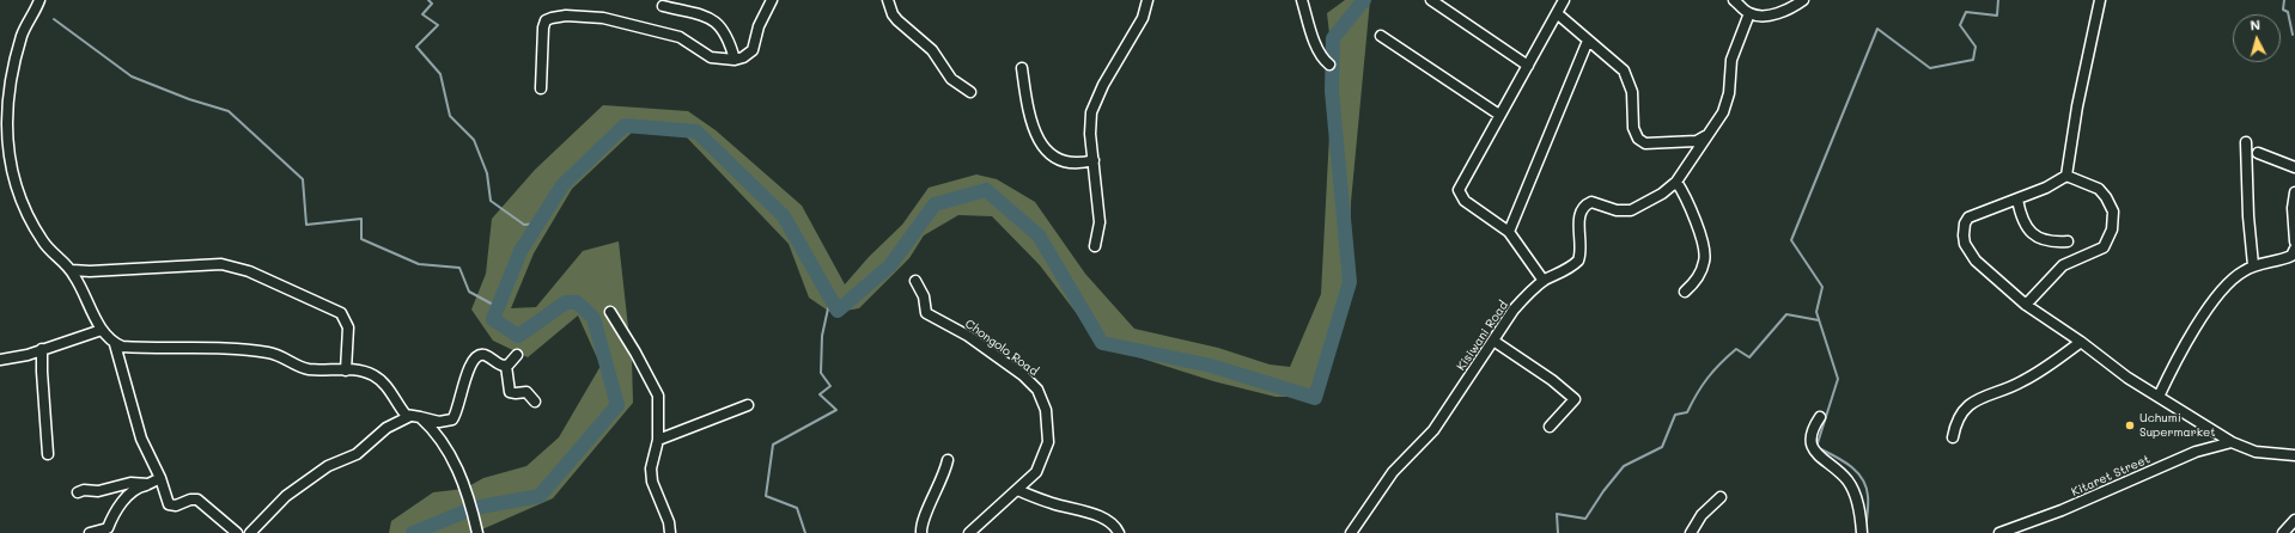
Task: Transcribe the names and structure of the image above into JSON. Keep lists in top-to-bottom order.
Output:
{
  "streets": {
    "street": ["Kisiwani Road", "Chongolo Road", "Kitaret Street"]
  },
  "places": ["Uchumi Supermarket"],
  "north": "top"
}
